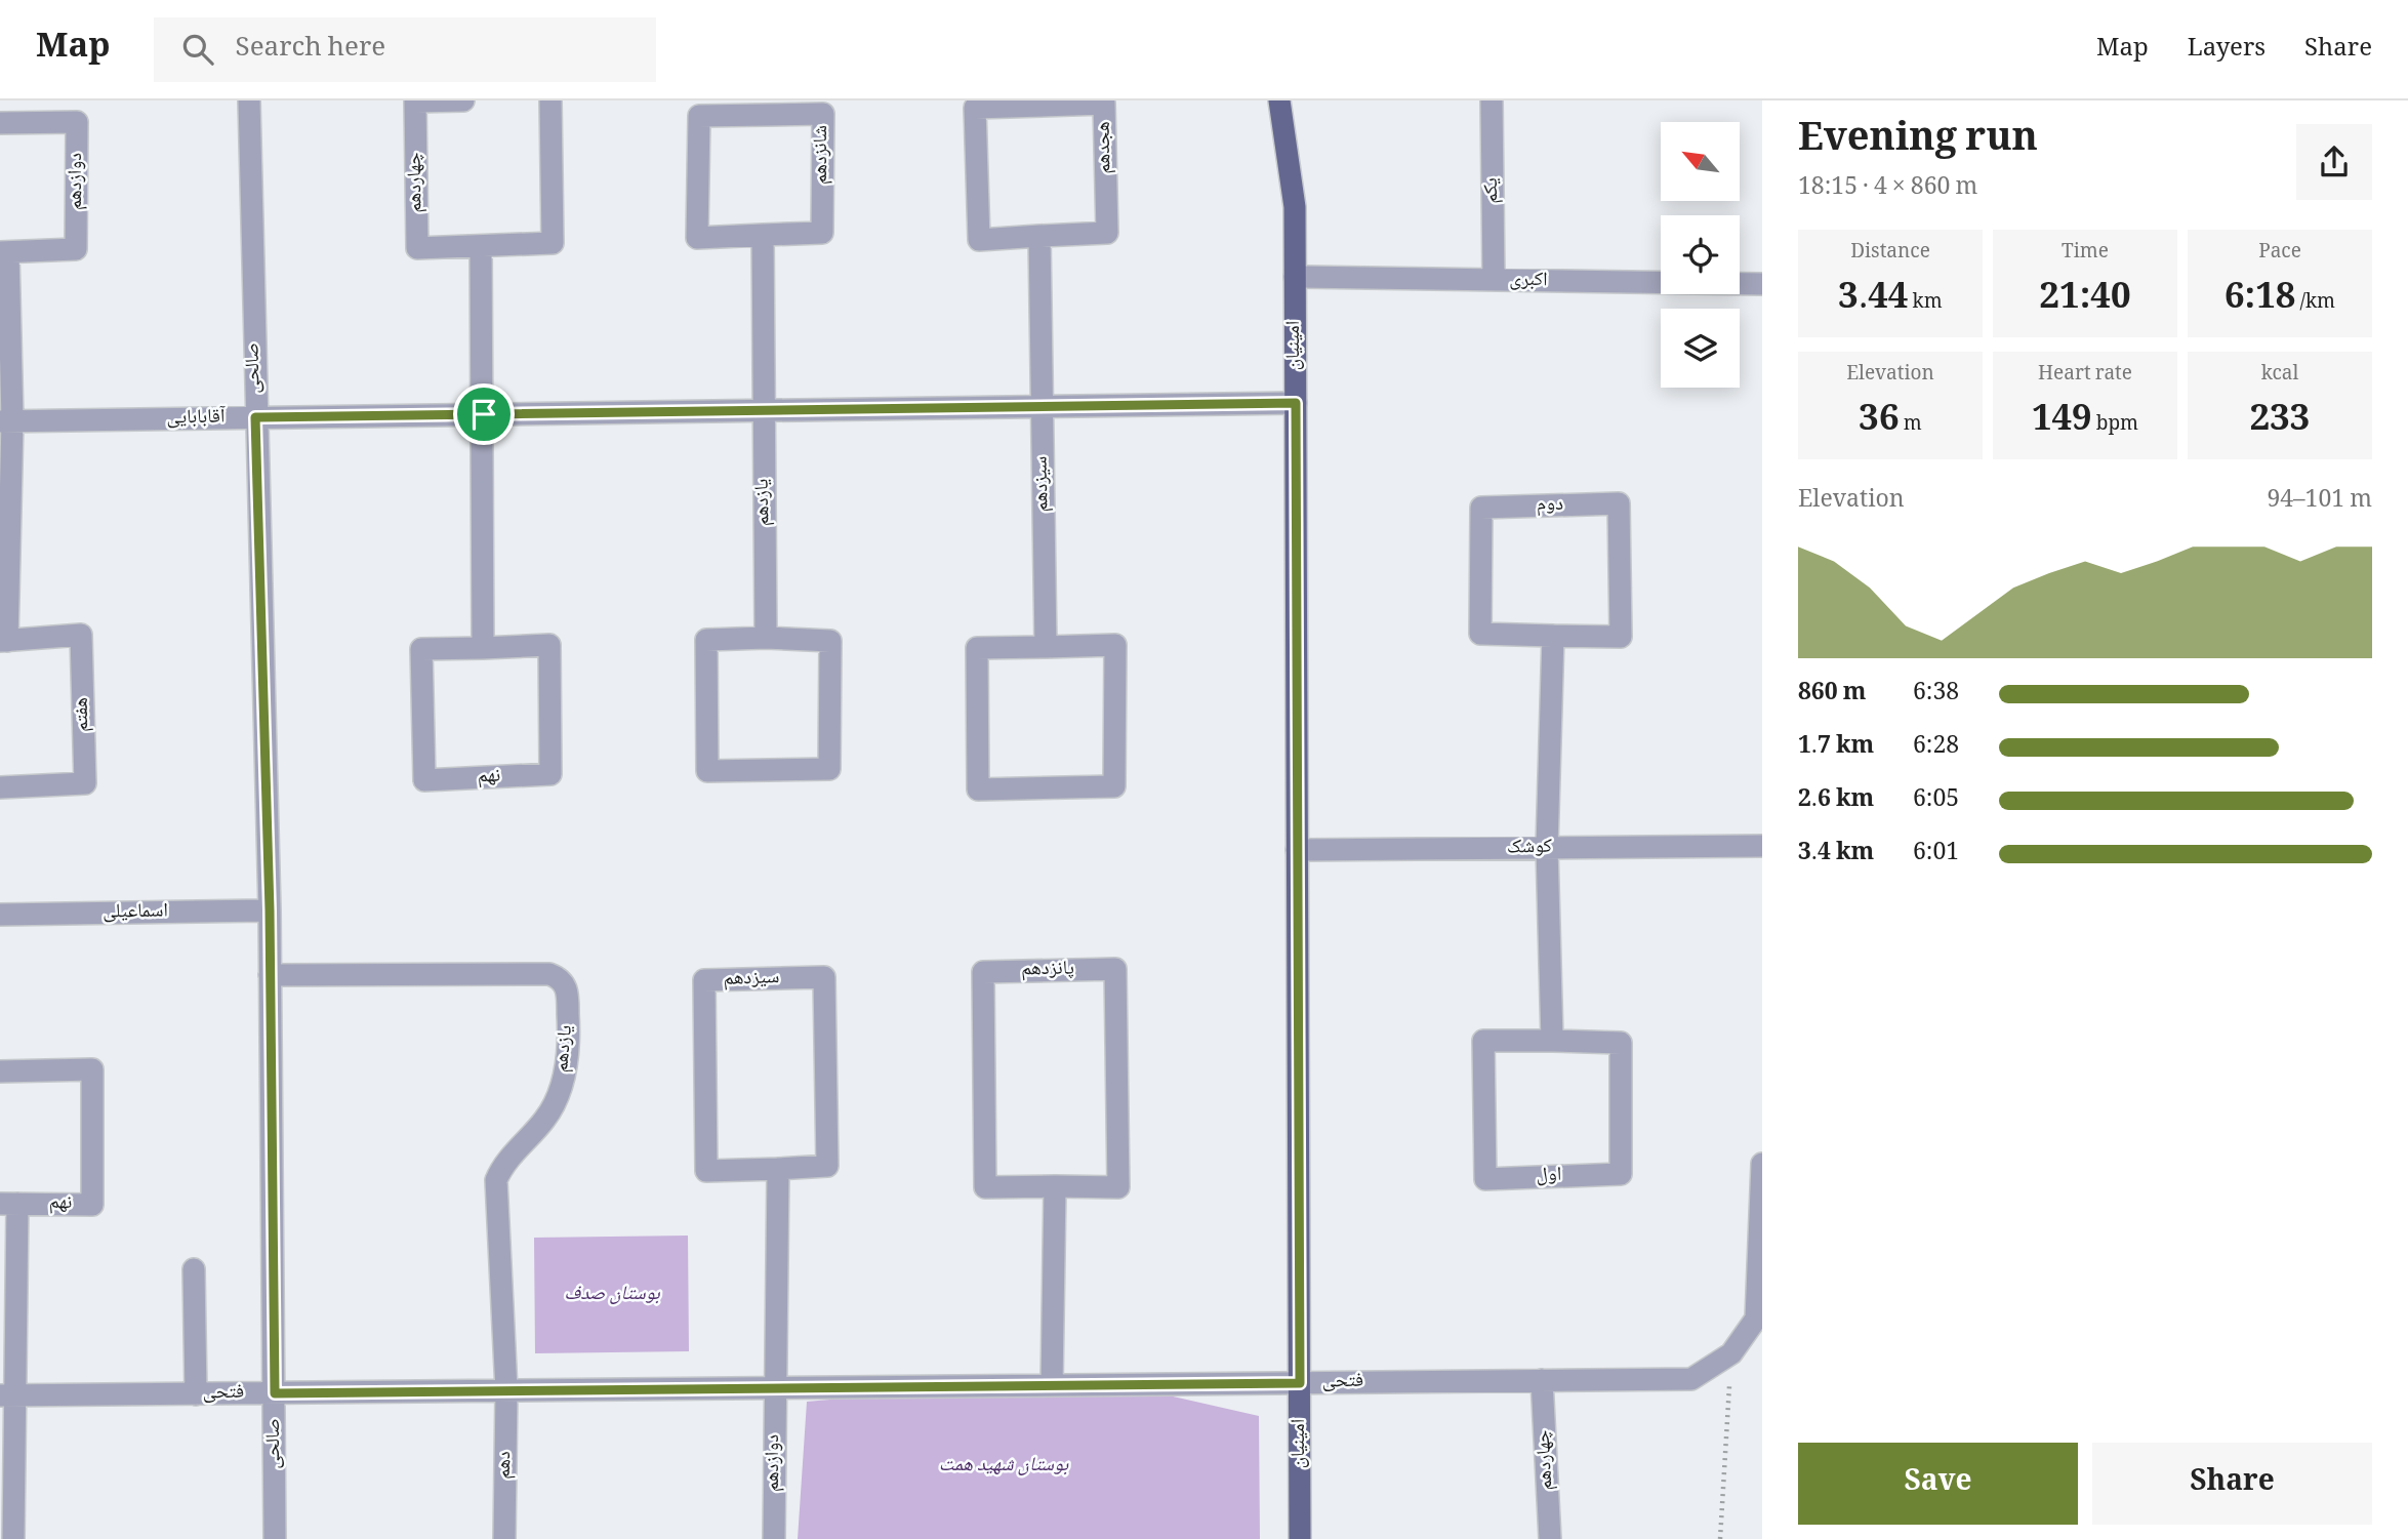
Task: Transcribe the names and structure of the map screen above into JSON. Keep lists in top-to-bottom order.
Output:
{
  "streets": {
    "main road": ["امینیان"],
    "street": [
      "هجدهم",
      "شانزدهم",
      "دوازدهم",
      "چهاردهم",
      "یکم",
      "اکبری",
      "صالحی",
      "آقابابایی",
      "سیزدهم",
      "یازدهم",
      "دوم",
      "هفتم",
      "نهم",
      "کوشک",
      "اسماعیلی",
      "پانزدهم",
      "اول",
      "فتحی",
      "دهم"
    ]
  },
  "crossings": [
    ["دوازدهم", "آقابابایی"],
    ["دوازدهم", "هفتم"],
    ["دوازدهم", "فتحی"],
    ["چهاردهم", "فتحی"],
    ["یکم", "اکبری"],
    ["اکبری", "امینیان"],
    ["امینیان", "آقابابایی"],
    ["امینیان", "کوشک"],
    ["امینیان", "فتحی"],
    ["صالحی", "آقابابایی"],
    ["صالحی", "یازدهم"],
    ["صالحی", "اسماعیلی"],
    ["صالحی", "فتحی"],
    ["آقابابایی", "سیزدهم"],
    ["آقابابایی", "یازدهم"],
    ["آقابابایی", "هفتم"],
    ["یازدهم", "فتحی"],
    ["یازدهم", "دهم"],
    ["نهم", "فتحی"],
    ["فتحی", "دهم"]
  ],
  "parks": ["بوستان صدف", "بوستان شهید همت"],
  "north": "top left",
  "page": {
    "header": "Map",
    "search": "Search here",
    "nav": ["Map", "Layers", "Share"],
    "heading": ["Evening run", "18:15 · 4 × 860 m"],
    "stats": [
      ["Distance", "3.44 km"],
      ["Time", "21:40"],
      ["Pace", "6:18 /km"],
      ["Elevation", "36 m"],
      ["Heart rate", "149 bpm"],
      ["kcal", "233"]
    ],
    "chart": ["Elevation", "94–101 m"],
    "list": [
      {
        "name": "860 m",
        "note": "6:38"
      },
      {
        "name": "1.7 km",
        "note": "6:28"
      },
      {
        "name": "2.6 km",
        "note": "6:05"
      },
      {
        "name": "3.4 km",
        "note": "6:01"
      }
    ],
    "buttons": ["Save", "Share"]
  }
}
